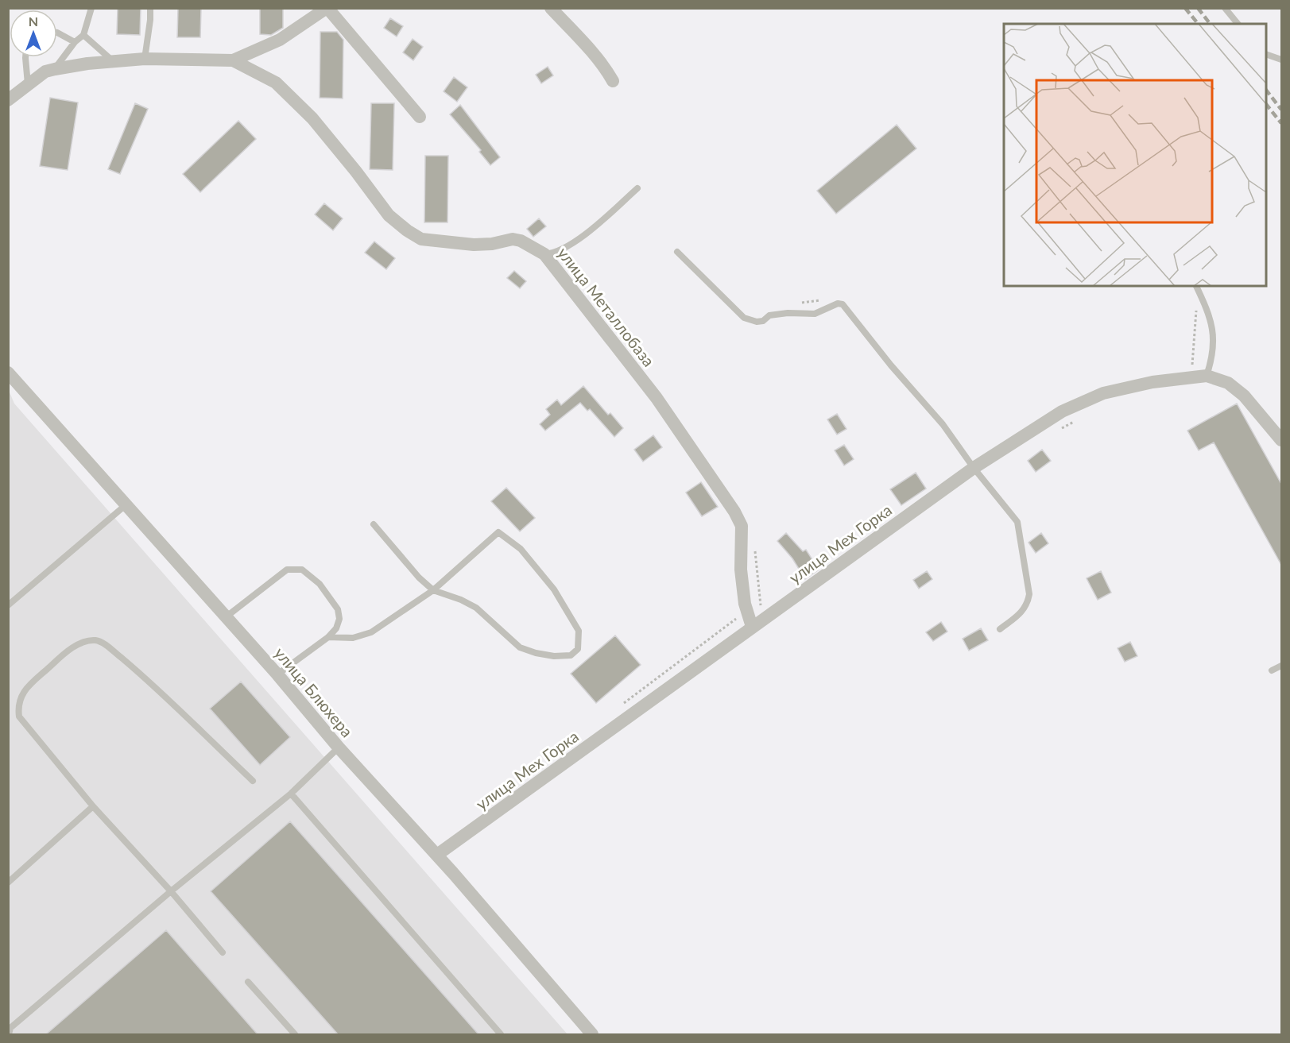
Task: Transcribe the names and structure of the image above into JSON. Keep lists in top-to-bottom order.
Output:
{
  "streets": {
    "street": ["улица Металлобаза", "улица Мех Горка", "улица Блюхера"]
  },
  "crossings": [
    ["улица Металлобаза", "улица Мех Горка"],
    ["улица Мех Горка", "улица Блюхера"]
  ],
  "north": "top"
}
